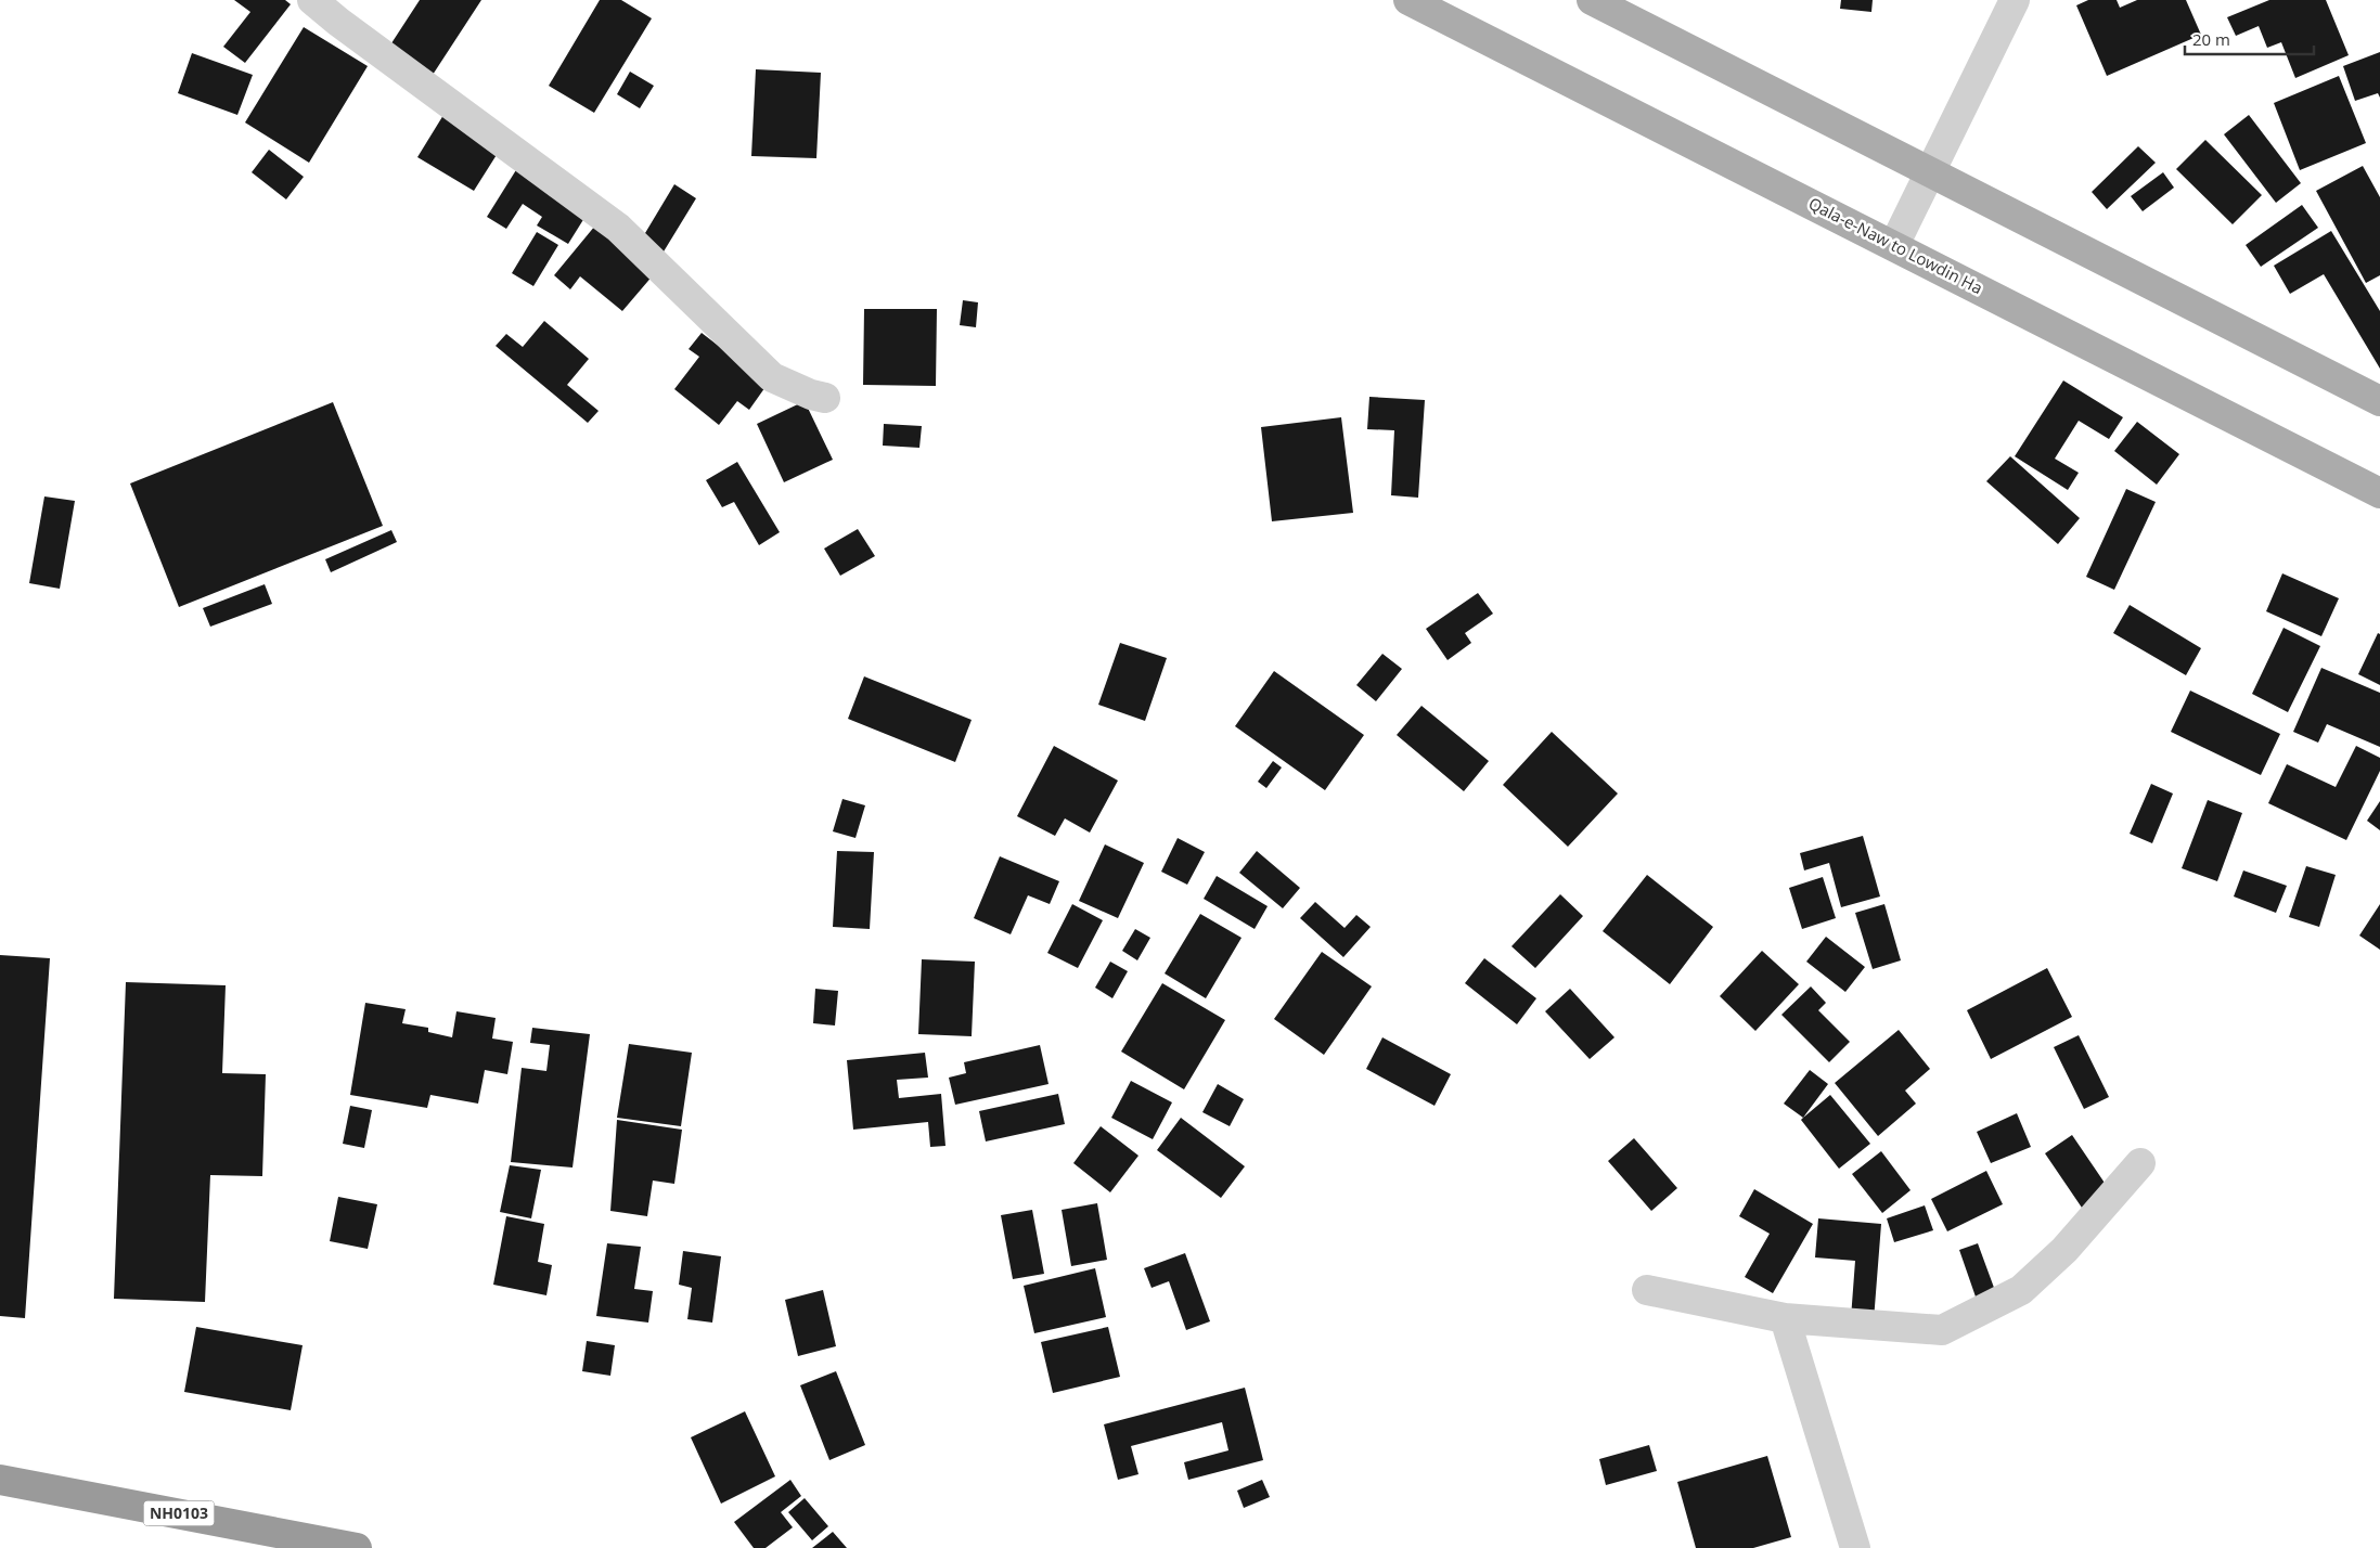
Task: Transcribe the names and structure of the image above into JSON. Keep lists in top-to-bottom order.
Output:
{
  "streets": {
    "highway": ["NH0103"],
    "main road": ["Qala-e-Naw to Lowdin Ha"]
  },
  "scale_bar": "20 m"
}
